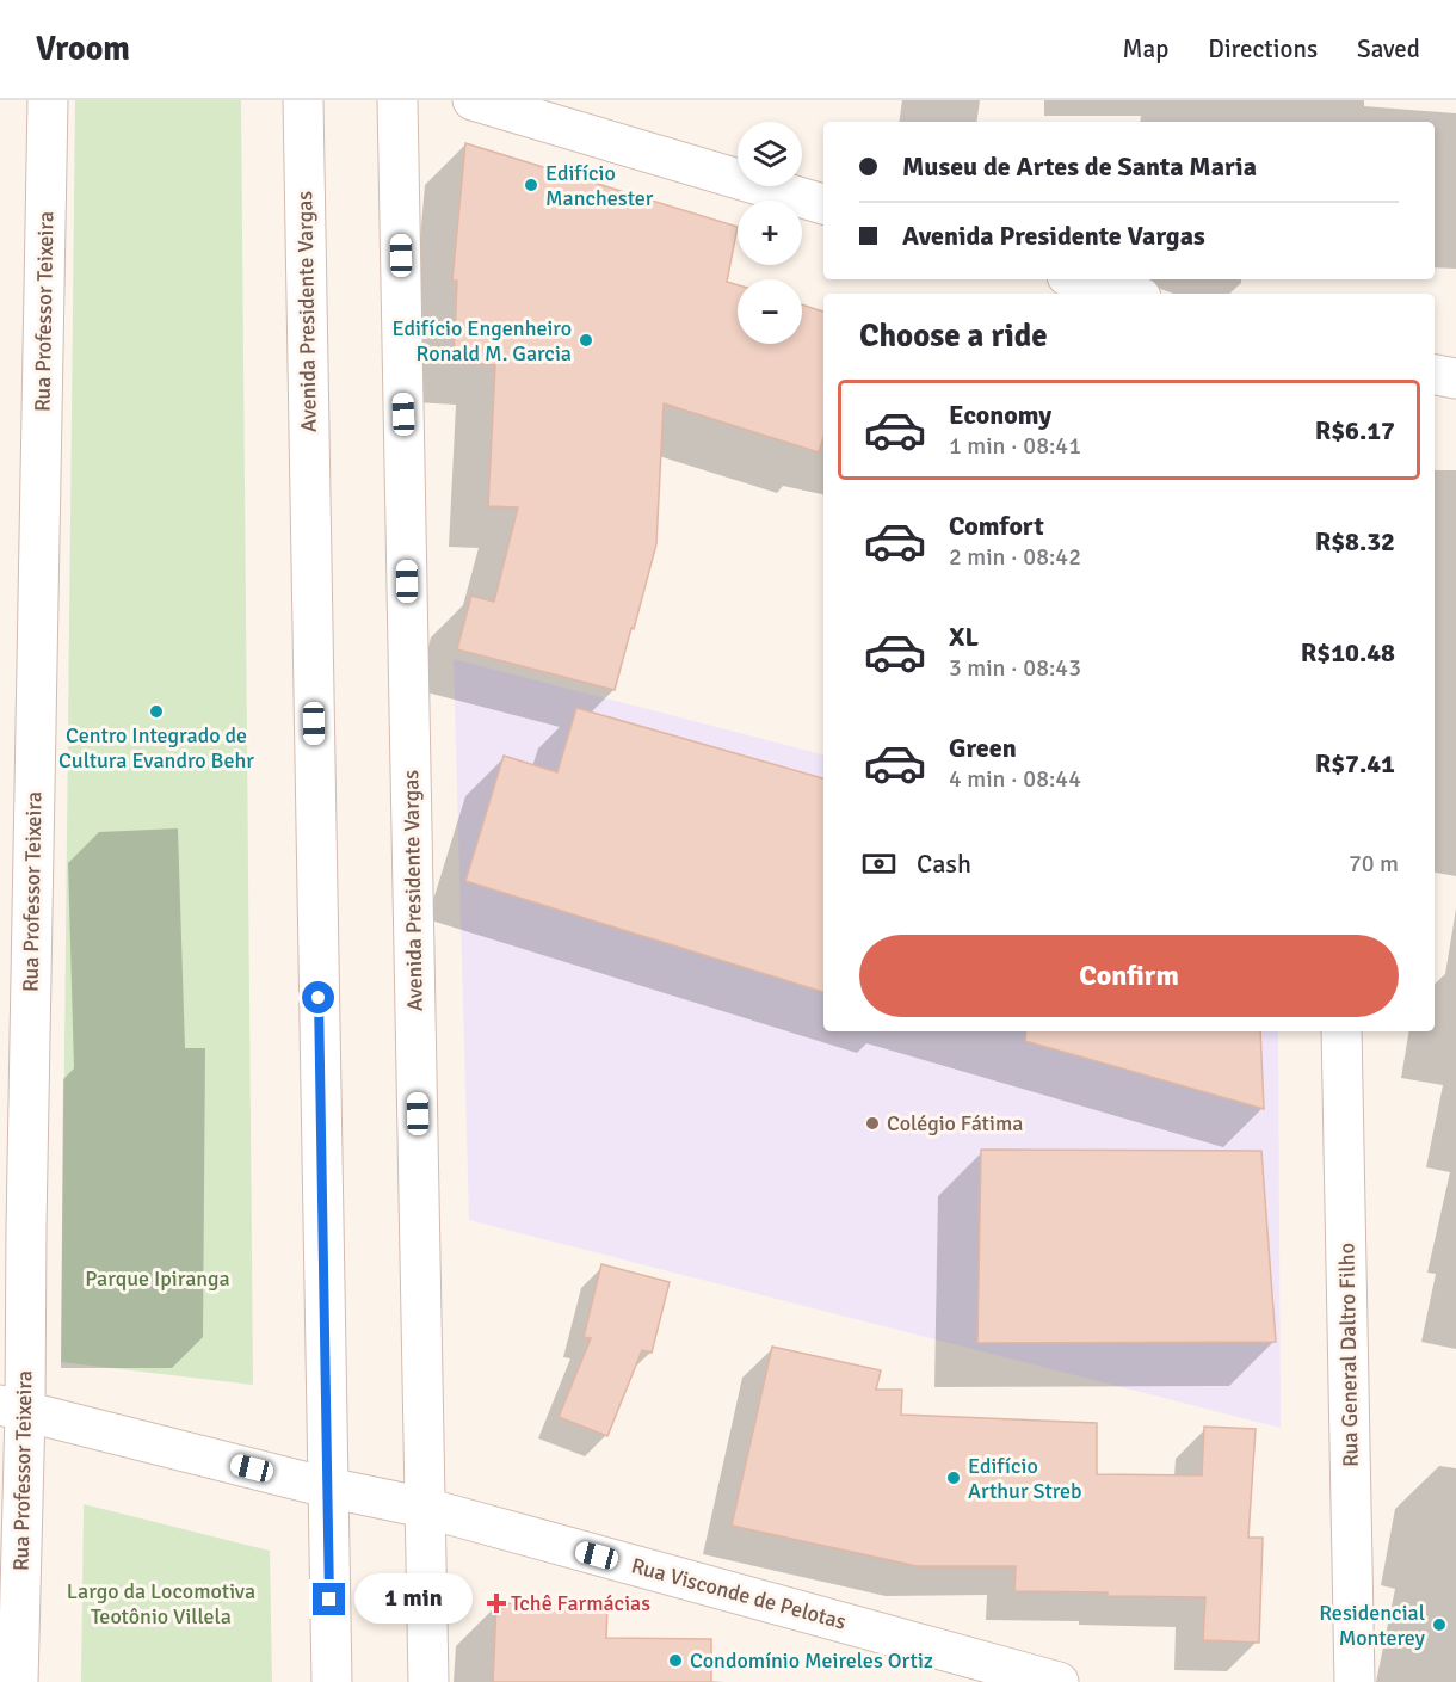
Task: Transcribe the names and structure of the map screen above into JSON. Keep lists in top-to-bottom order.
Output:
{
  "streets": {
    "street": [
      "Rua Professor Teixeira",
      "Avenida Presidente Vargas",
      "Rua General Daltro Filho",
      "Rua Visconde de Pelotas"
    ]
  },
  "crossings": [
    ["Rua Professor Teixeira", "Rua Visconde de Pelotas"],
    ["Avenida Presidente Vargas", "Rua Visconde de Pelotas"]
  ],
  "parks": ["Parque Ipiranga", "Largo da Locomotiva Teotônio Villela"],
  "places": {
    "other": [
      "Edifício Manchester",
      "Edifício Engenheiro Ronald M. Garcia",
      "Centro Integrado de Cultura Evandro Behr",
      "Colégio Fátima",
      "Edifício Arthur Streb",
      "Residencial Monterey",
      "Condomínio Meireles Ortiz"
    ],
    "health": ["Tchê Farmácias"]
  },
  "page": {
    "header": "Vroom",
    "nav": ["Map", "Directions", "Saved"],
    "map_buttons": ["+", "−"],
    "banner": ["Museu de Artes de Santa Maria", "Avenida Presidente Vargas"],
    "heading": "Choose a ride",
    "list": [
      {
        "name": "Economy",
        "note": "1 min · 08:41",
        "value": "R$6.17"
      },
      {
        "name": "Comfort",
        "note": "2 min · 08:42",
        "value": "R$8.32"
      },
      {
        "name": "XL",
        "note": "3 min · 08:43",
        "value": "R$10.48"
      },
      {
        "name": "Green",
        "note": "4 min · 08:44",
        "value": "R$7.41"
      }
    ],
    "pay": ["Cash", "70 m"],
    "buttons": "Confirm",
    "bubble": "1 min"
  }
}
